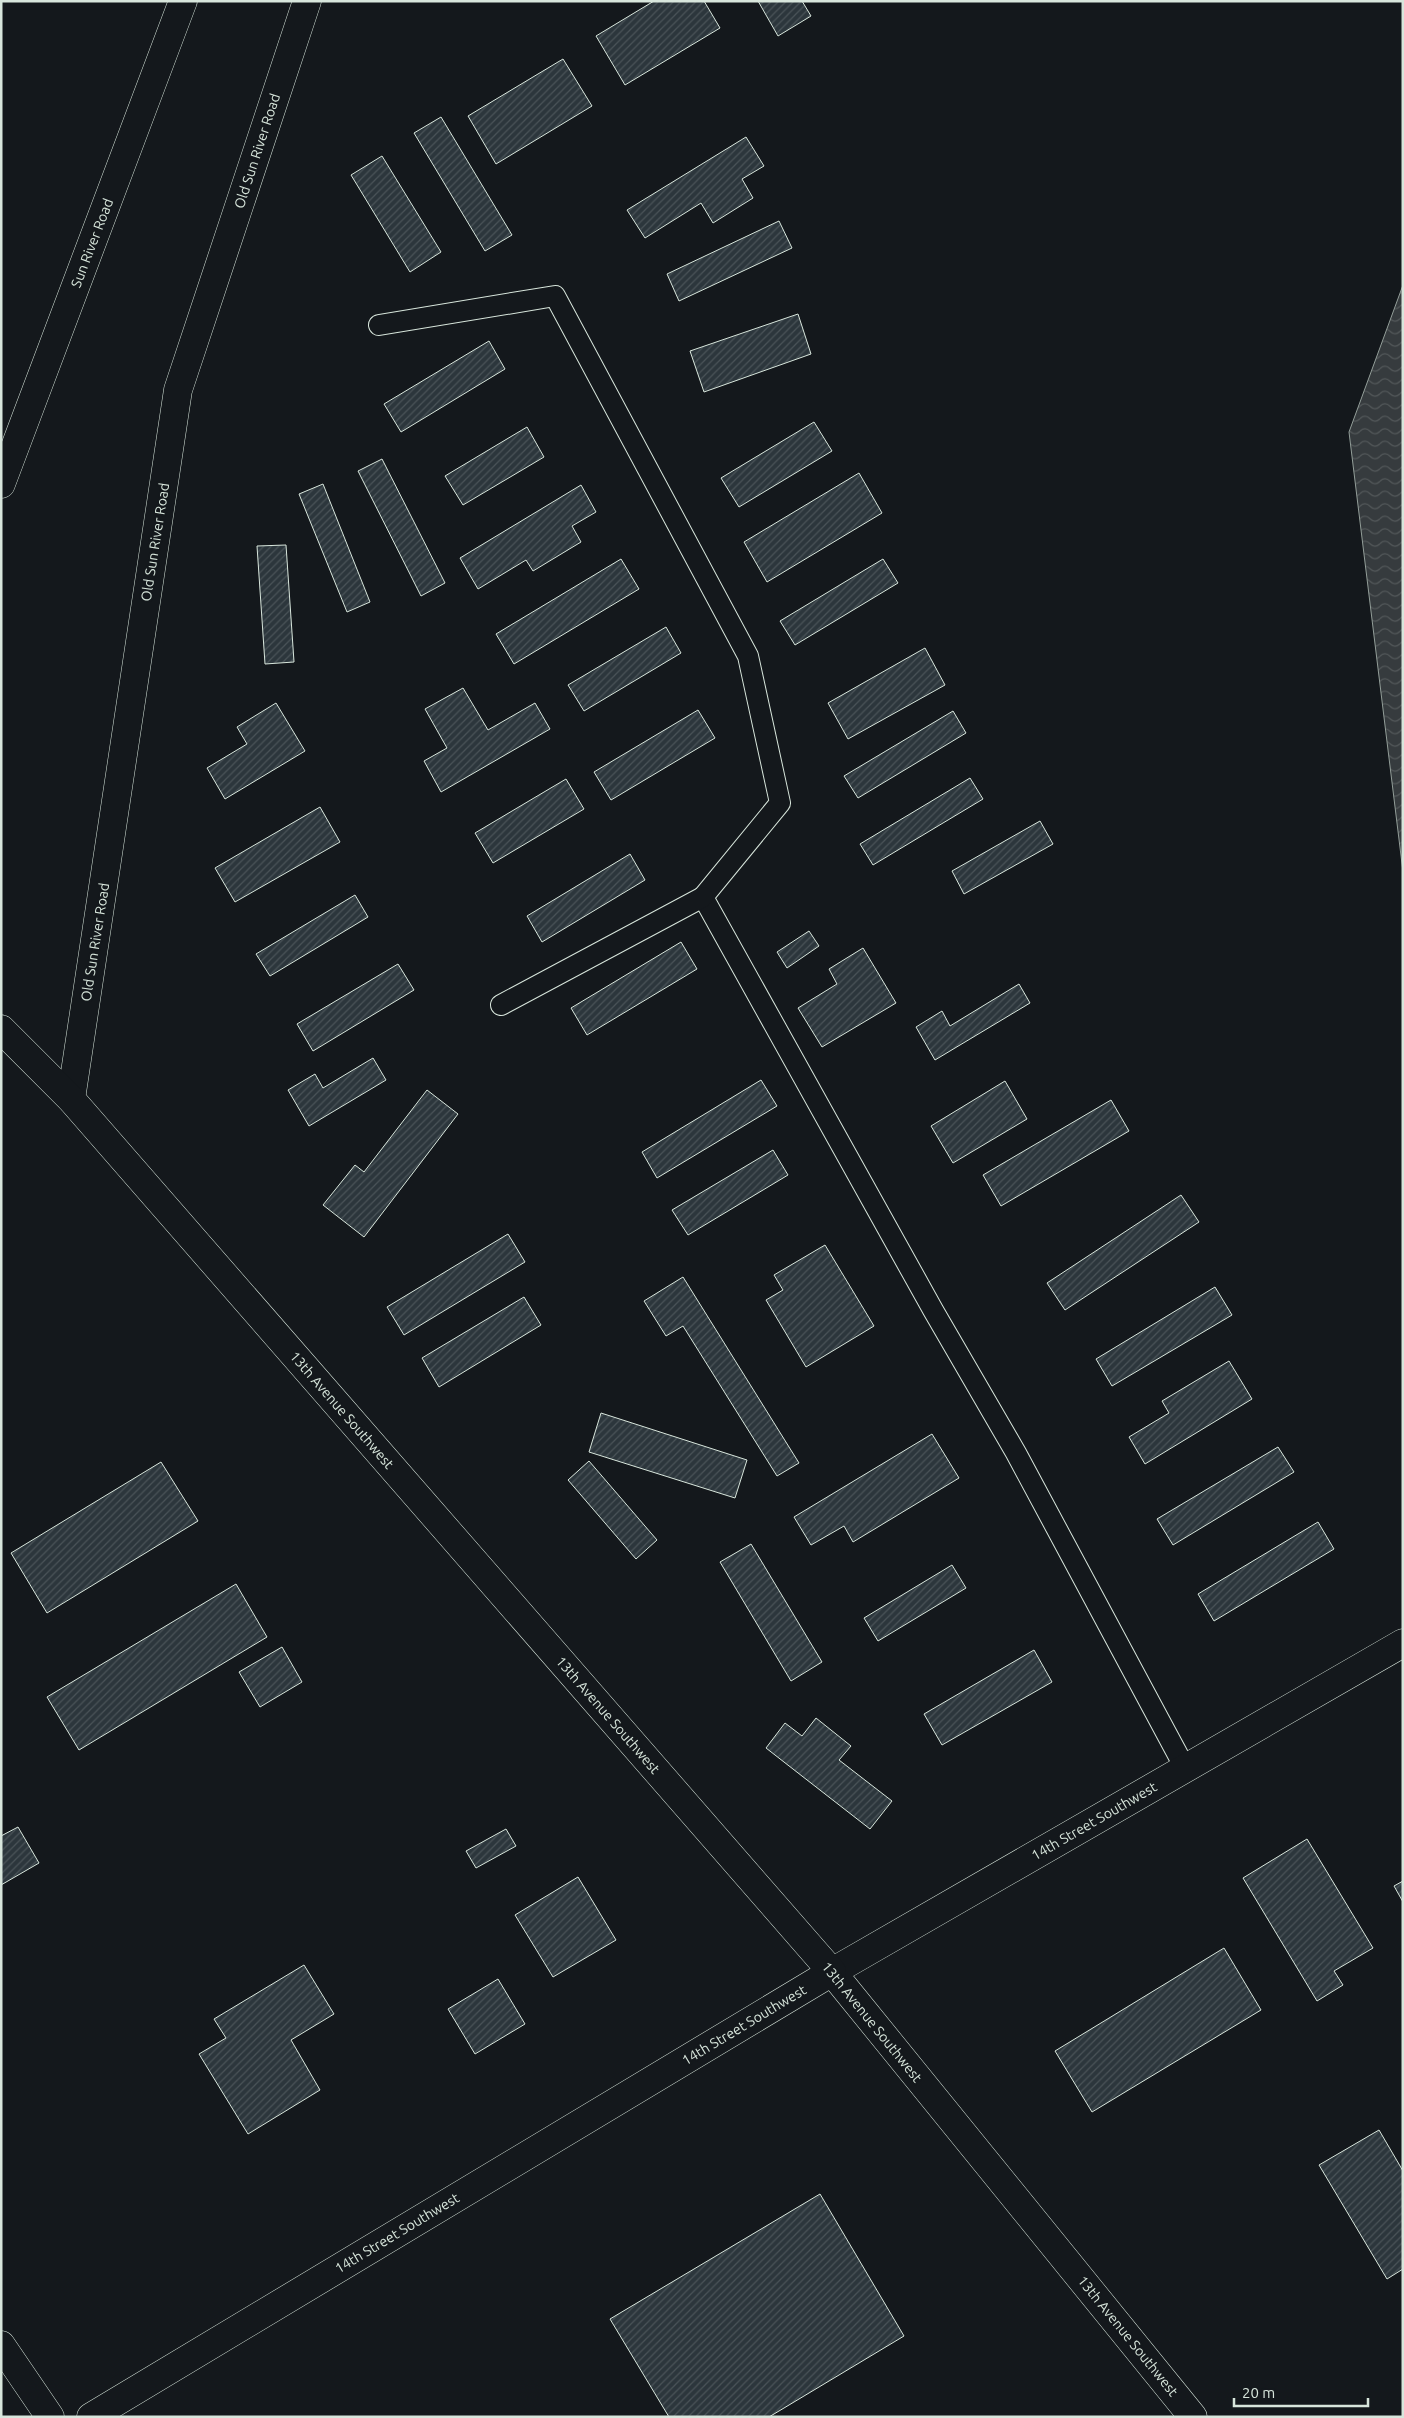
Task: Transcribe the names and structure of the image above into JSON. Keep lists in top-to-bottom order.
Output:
{
  "streets": {
    "street": [
      "Old Sun River Road",
      "Sun River Road",
      "13th Avenue Southwest",
      "14th Street Southwest"
    ]
  },
  "crossings": [
    ["Old Sun River Road", "13th Avenue Southwest"],
    ["13th Avenue Southwest", "14th Street Southwest"]
  ],
  "scale_bar": "20 m"
}
